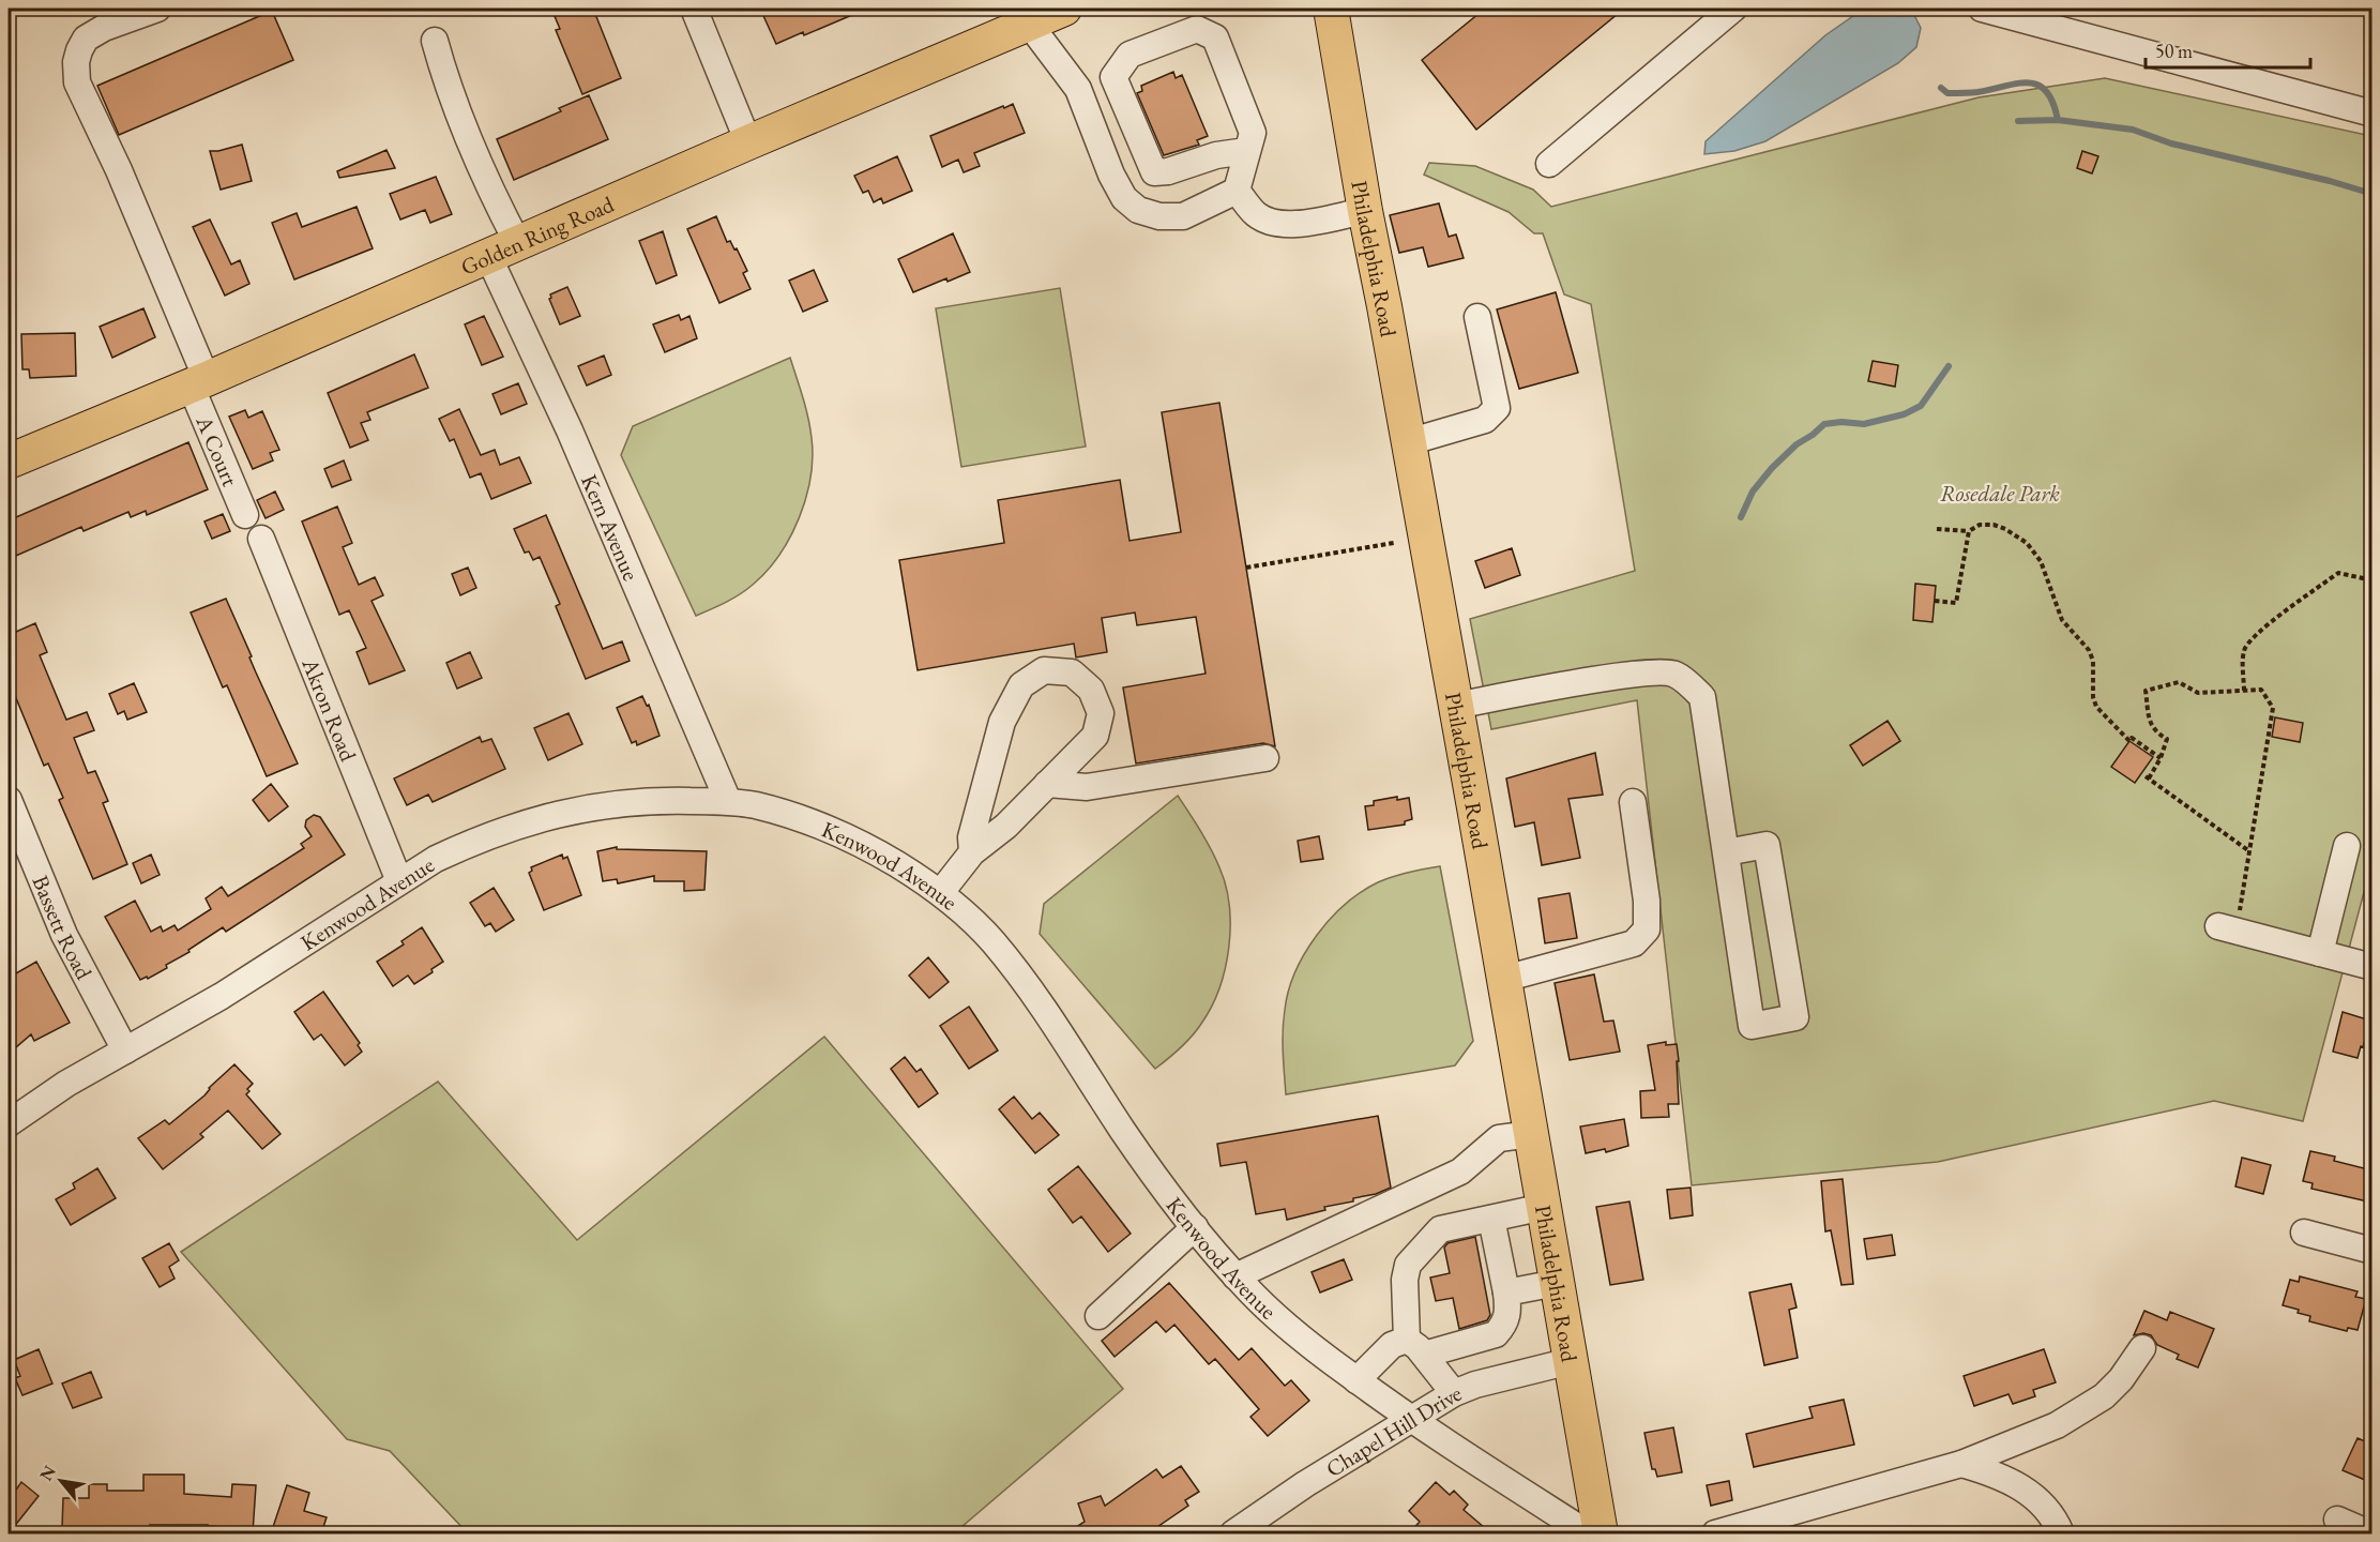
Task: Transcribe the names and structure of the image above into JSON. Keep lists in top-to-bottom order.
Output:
{
  "streets": {
    "main road": ["Golden Ring Road", "Philadelphia Road"],
    "street": [
      "A Court",
      "Kern Avenue",
      "Akron Road",
      "Kenwood Avenue",
      "Bassett Road",
      "Chapel Hill Drive"
    ]
  },
  "crossings": [
    ["Golden Ring Road", "A Court"],
    ["Golden Ring Road", "Kern Avenue"],
    ["Philadelphia Road", "Chapel Hill Drive"],
    ["Kern Avenue", "Kenwood Avenue"],
    ["Akron Road", "Kenwood Avenue"],
    ["Kenwood Avenue", "Bassett Road"],
    ["Kenwood Avenue", "Chapel Hill Drive"]
  ],
  "parks": ["Rosedale Park"],
  "scale_bar": "50 m",
  "north": "top left"
}
